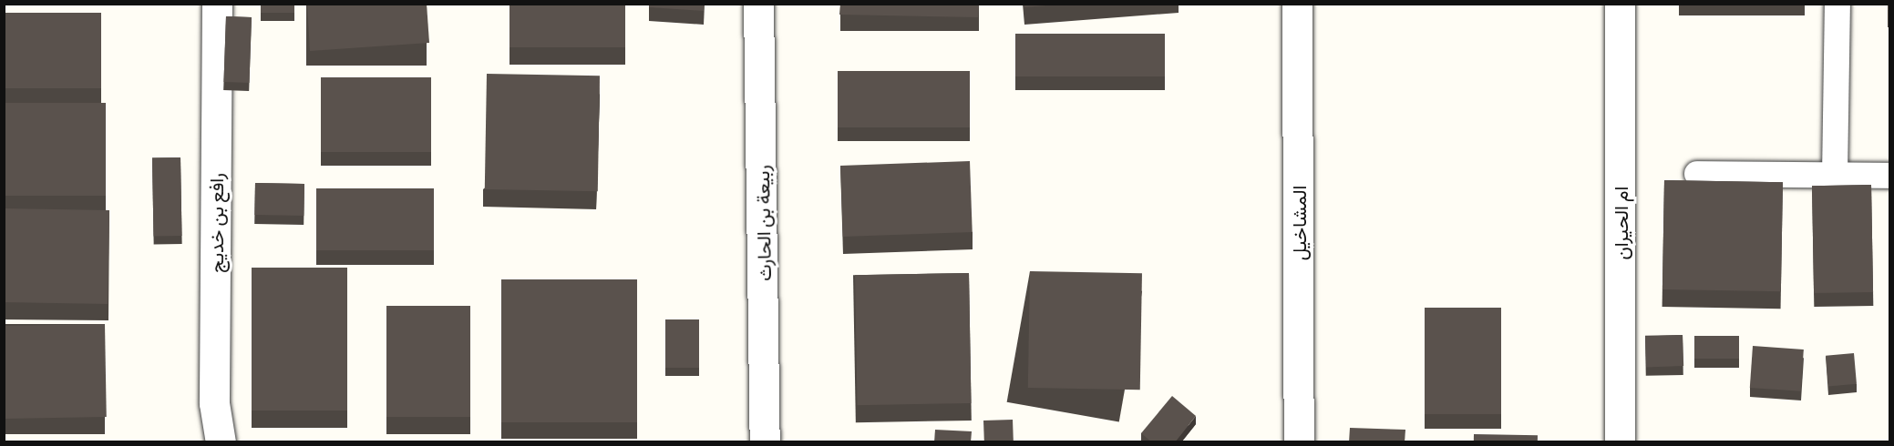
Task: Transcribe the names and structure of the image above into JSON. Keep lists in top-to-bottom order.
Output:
{
  "streets": {
    "street": [
      "رافع بن خديج",
      "ربيعة بن الحارث",
      "المشاخيل",
      "ام الحيران"
    ]
  }
}
